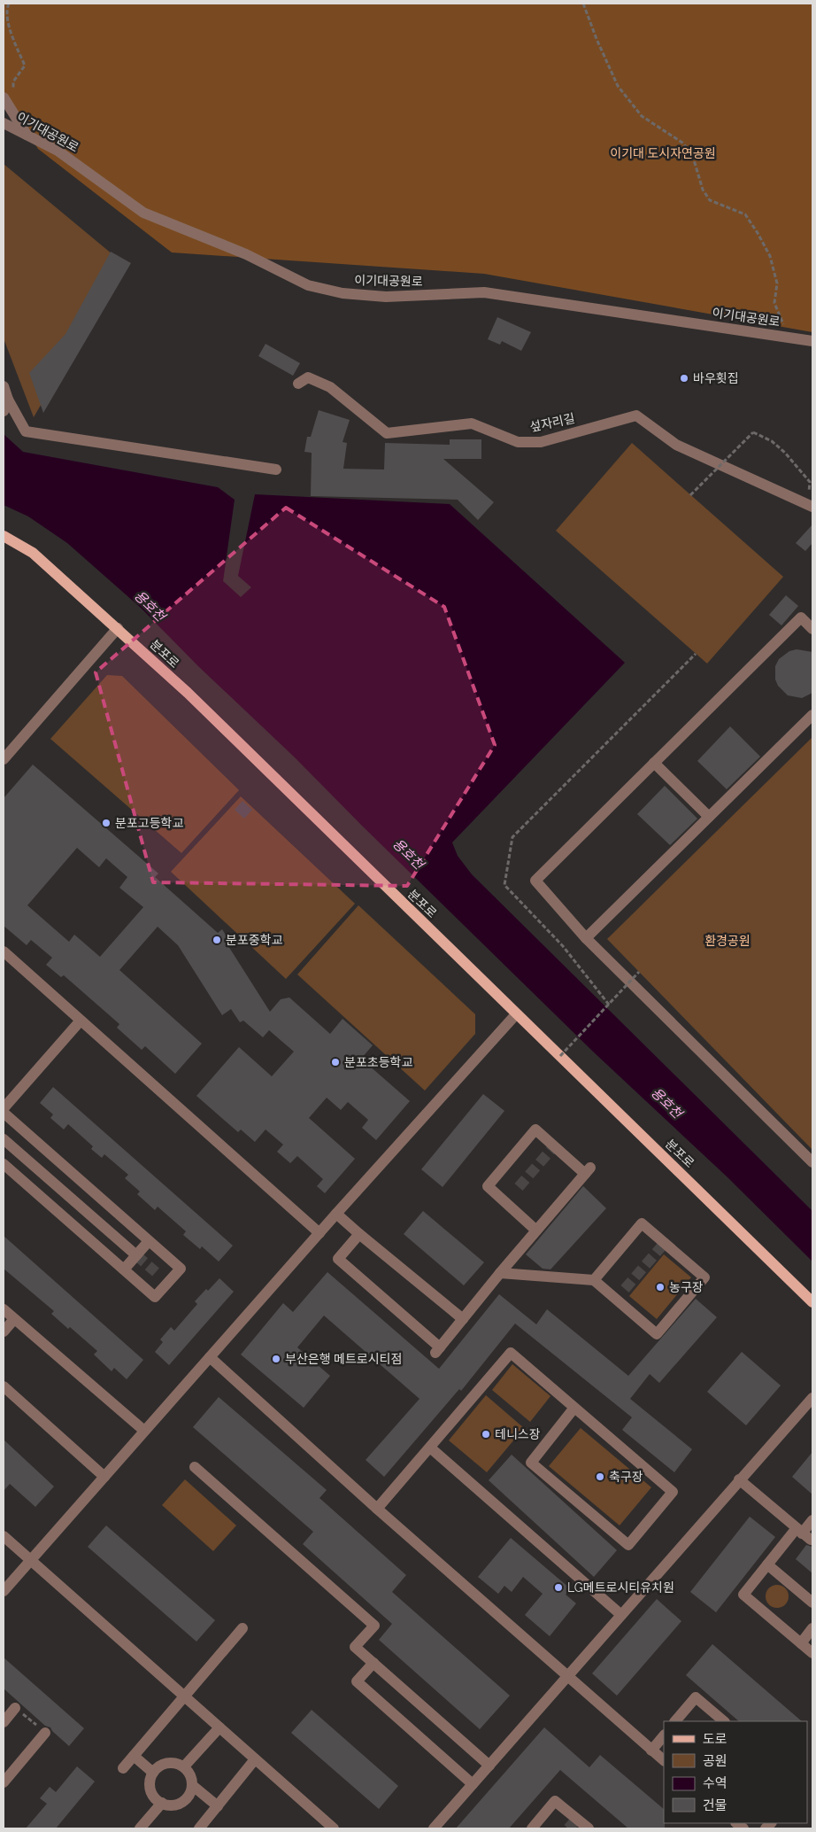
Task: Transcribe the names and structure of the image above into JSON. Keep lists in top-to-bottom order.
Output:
{
  "streets": {
    "main road": ["분포로"],
    "street": ["이기대공원로", "섶자리길"]
  },
  "water": ["용호천"],
  "parks": ["이기대 도시자연공원", "환경공원"],
  "places": [
    "바우횟집",
    "분포고등학교",
    "분포중학교",
    "분포초등학교",
    "농구장",
    "부산은행 메트로시티점",
    "테니스장",
    "축구장",
    "LG메트로시티유치원"
  ],
  "legend": [
    "도로",
    "공원",
    "수역",
    "건물"
  ]
}
